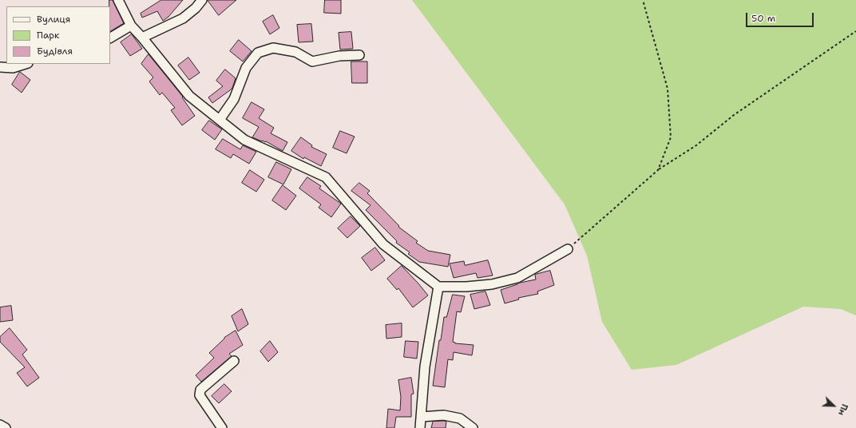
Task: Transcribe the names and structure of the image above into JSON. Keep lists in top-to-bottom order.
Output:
{
  "legend": ["Вулиця", "Парк", "Будівля"],
  "scale_bar": "50 m",
  "north": "bottom right"
}
